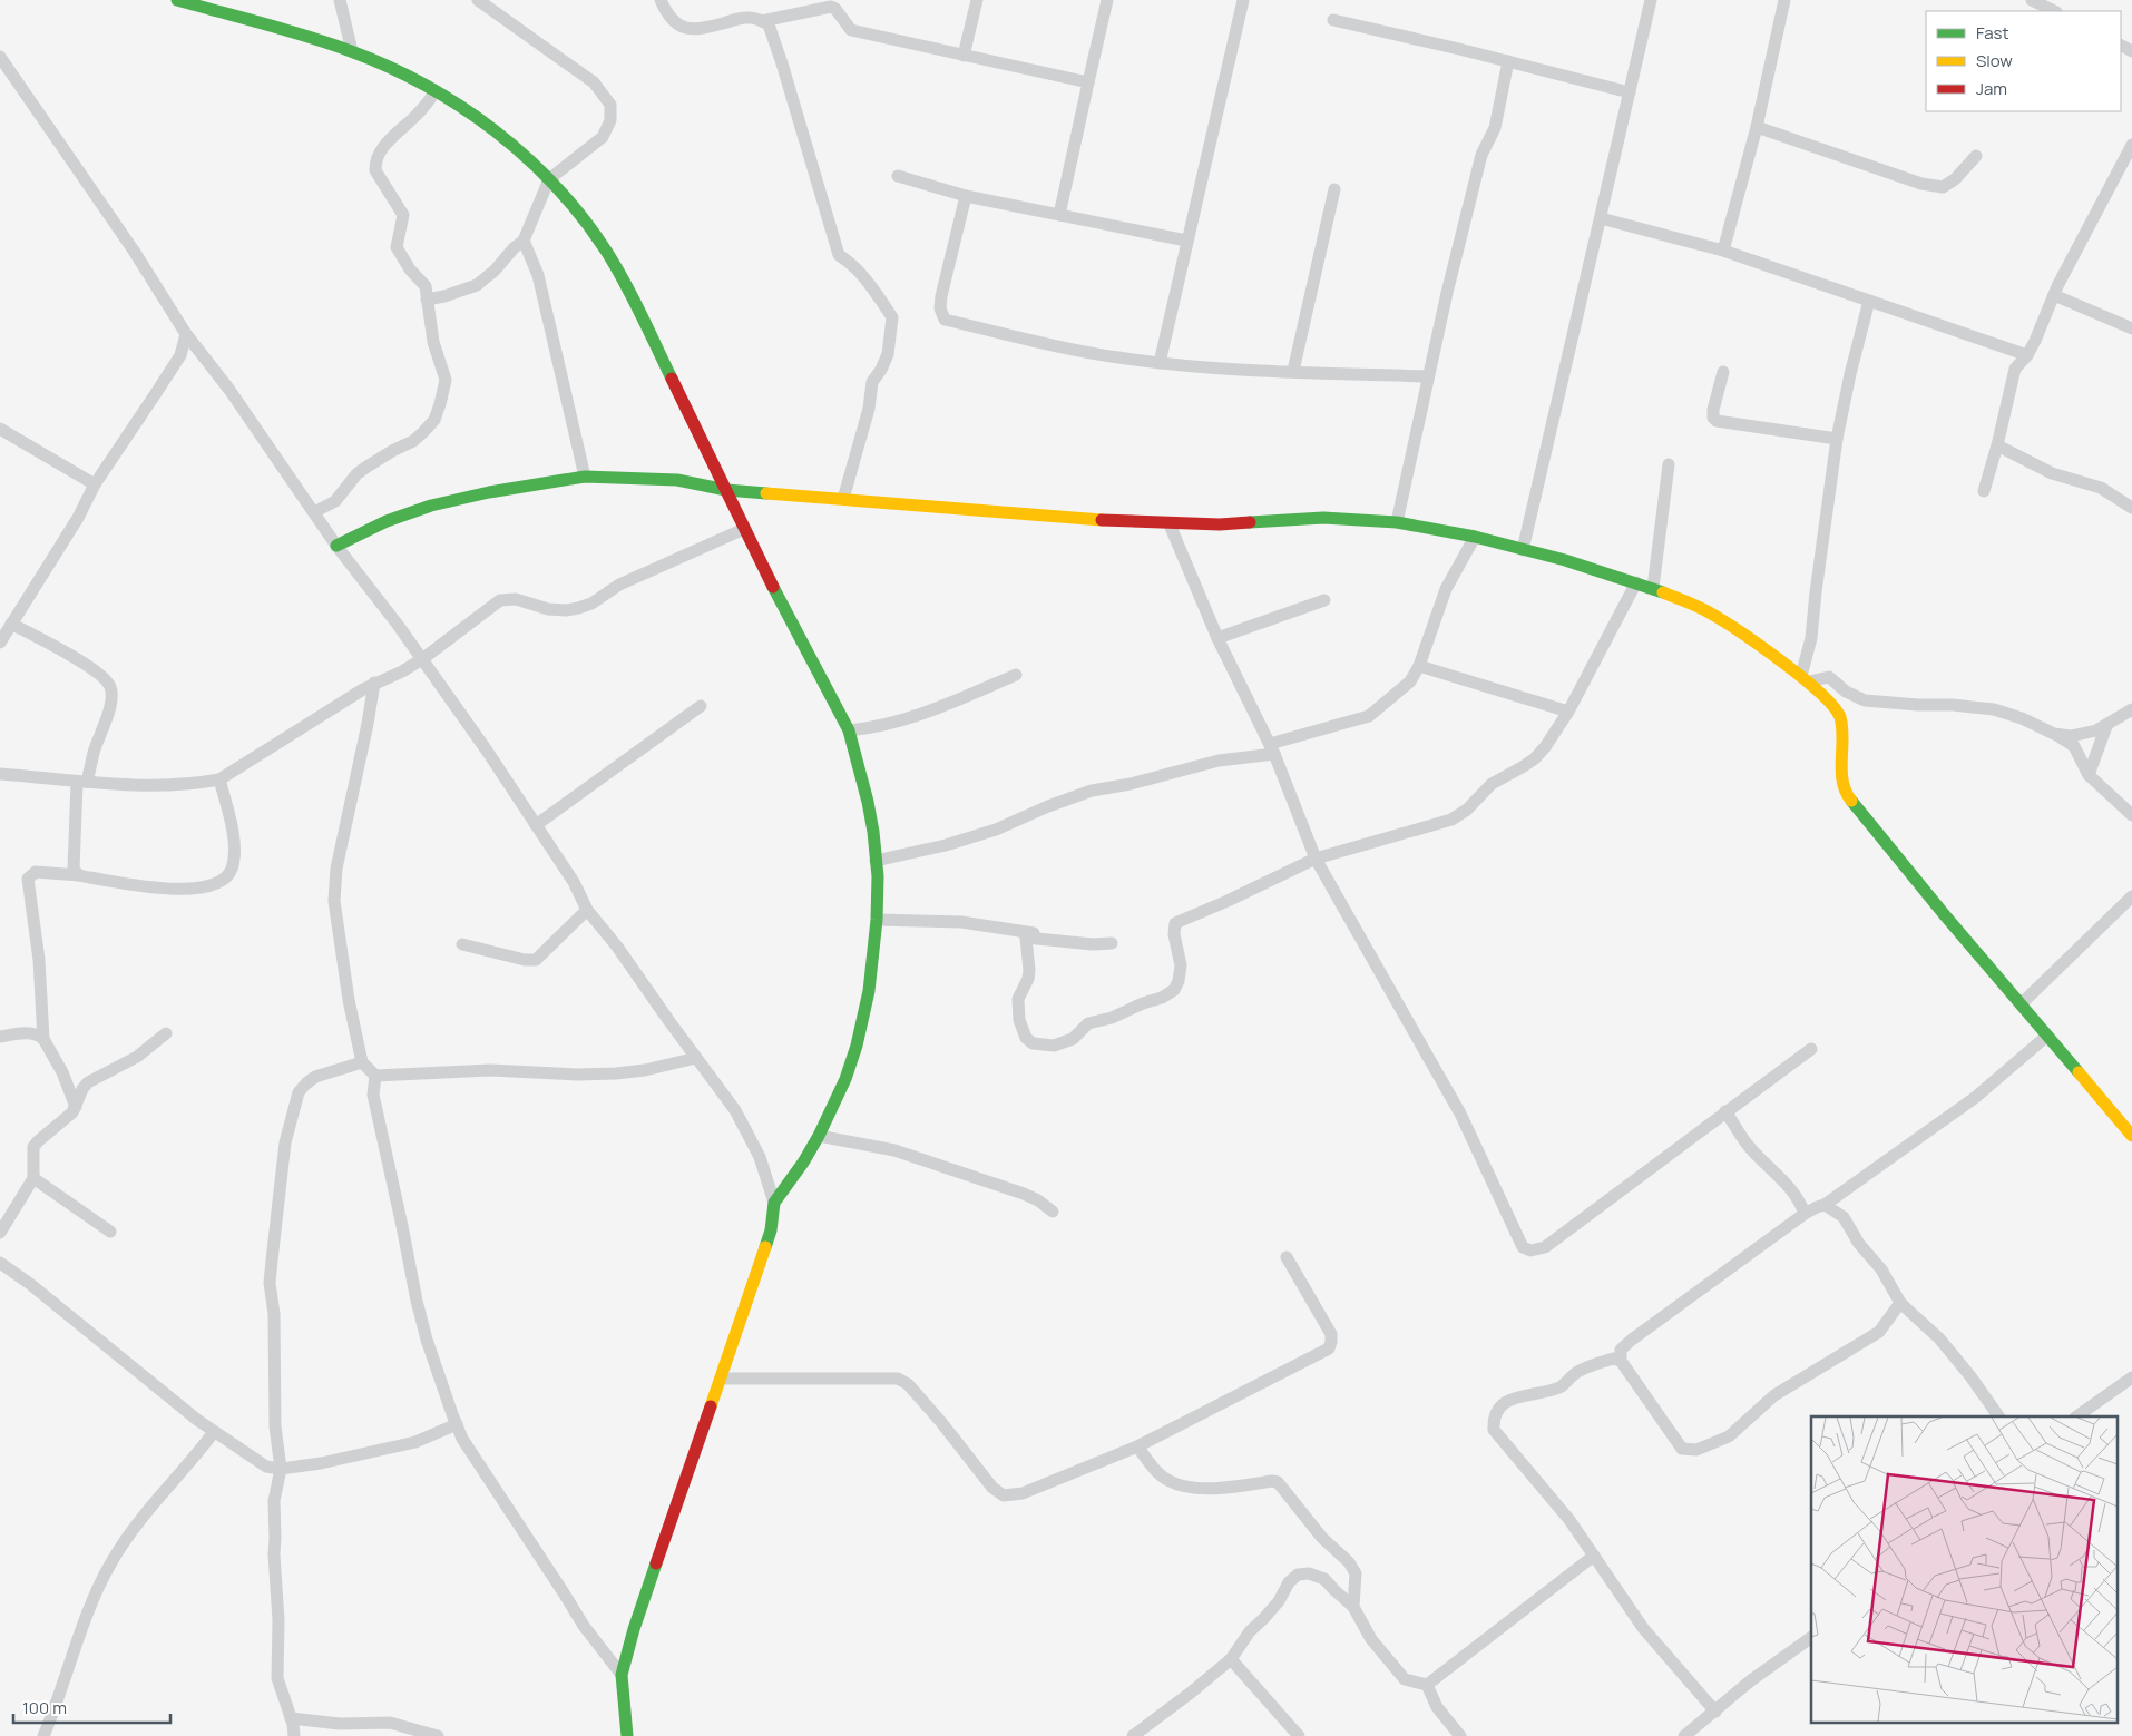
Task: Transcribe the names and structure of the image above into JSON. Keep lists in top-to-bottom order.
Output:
{
  "legend": ["Fast", "Slow", "Jam"],
  "scale_bar": "100 m"
}
